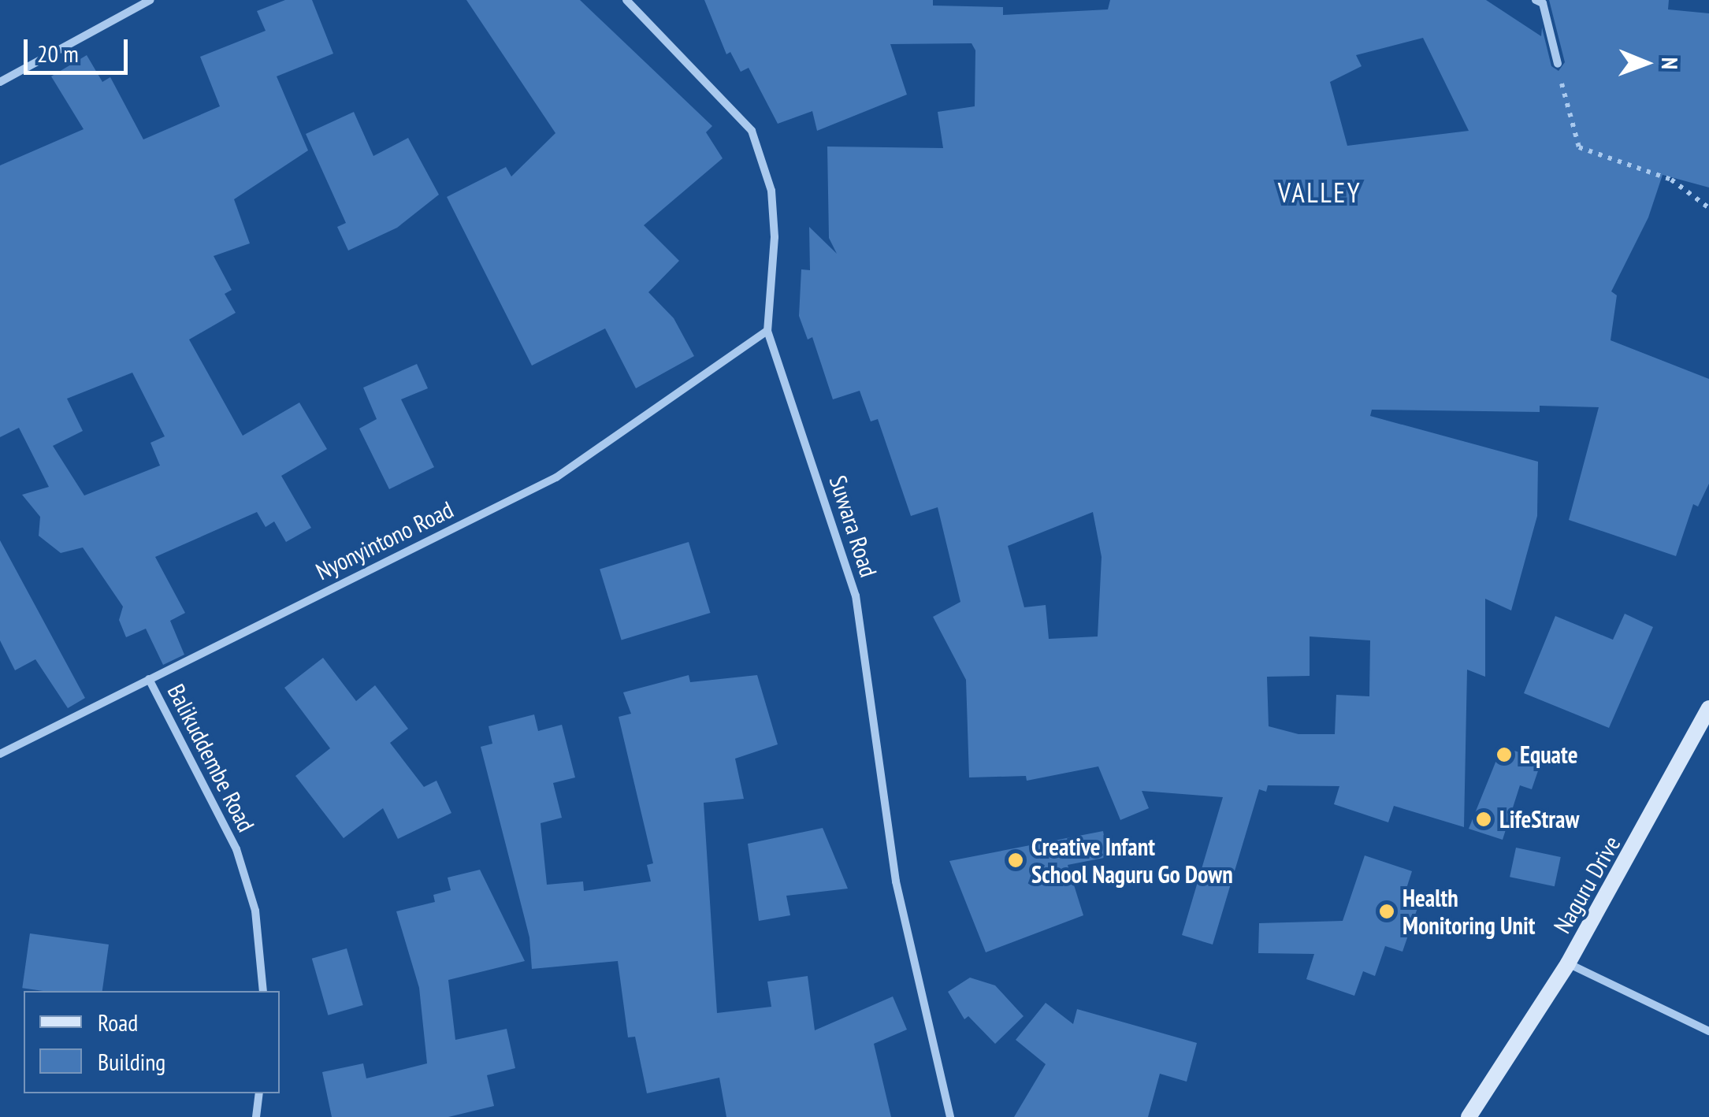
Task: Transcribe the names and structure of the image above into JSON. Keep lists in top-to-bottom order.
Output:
{
  "streets": {
    "street": [
      "Suwara Road",
      "Nyonyintono Road",
      "Balikuddembe Road",
      "Naguru Drive"
    ]
  },
  "crossings": [
    ["Suwara Road", "Nyonyintono Road"],
    ["Nyonyintono Road", "Balikuddembe Road"]
  ],
  "districts": ["VALLEY"],
  "places": [
    "Equate",
    "LifeStraw",
    "Creative Infant School Naguru Go Down",
    "Health Monitoring Unit"
  ],
  "legend": ["Road", "Building"],
  "scale_bar": "20 m",
  "north": "right"
}
